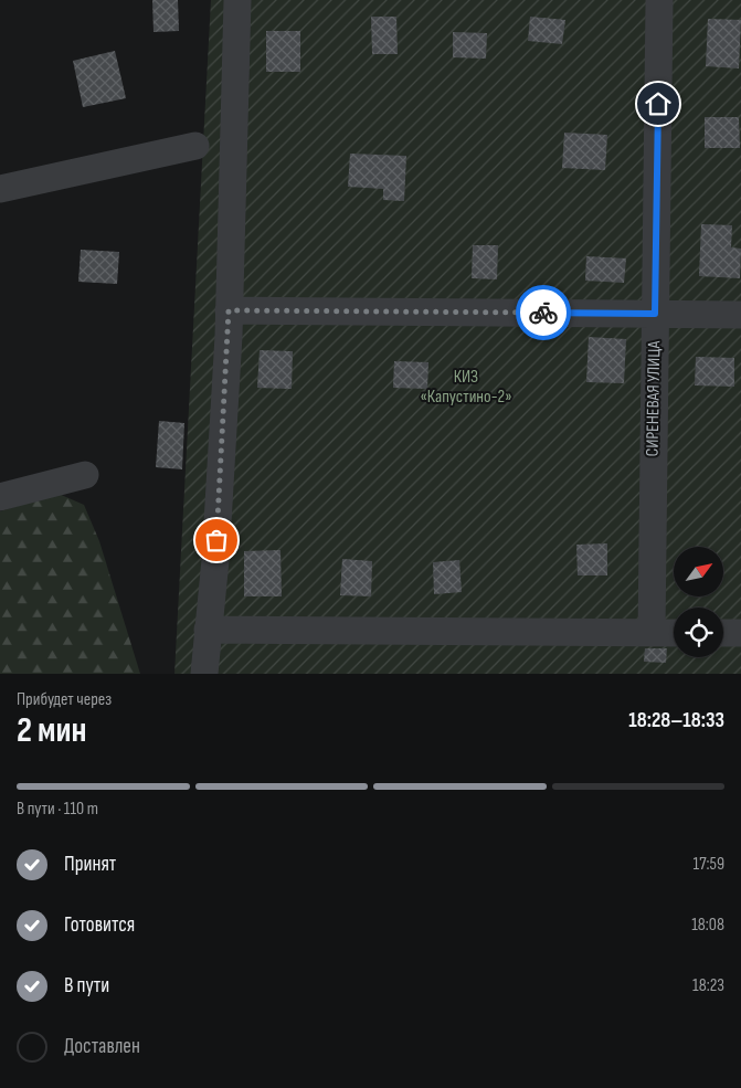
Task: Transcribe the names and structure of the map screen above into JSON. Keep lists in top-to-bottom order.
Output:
{
  "streets": {
    "street": ["СИРЕНЕВАЯ УЛИЦА"]
  },
  "parks": ["КИЗ «Капустино-2»"],
  "north": "top right",
  "page": {
    "heading": ["2 мин", "Прибудет через", "18:28–18:33"],
    "bar": "В пути · 110 m",
    "list": [
      ["Принят", "17:59"],
      ["Готовится", "18:08"],
      ["В пути", "18:23"],
      "Доставлен"
    ]
  }
}
